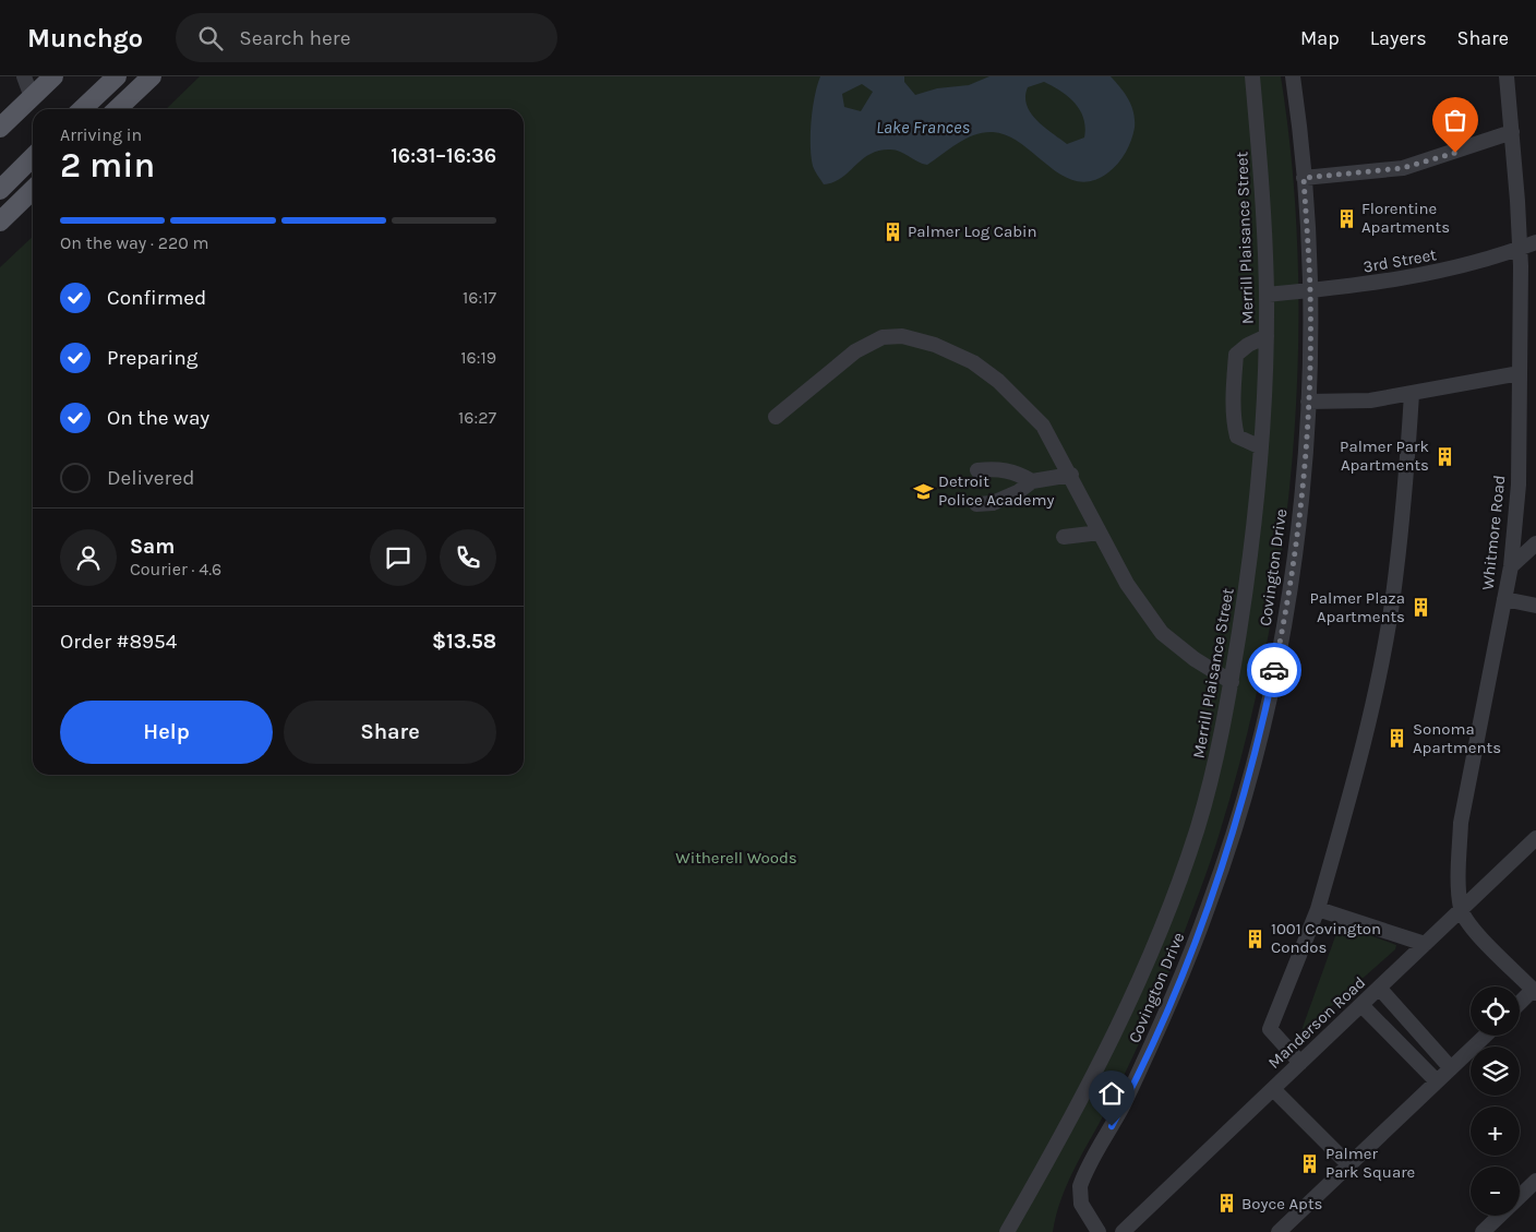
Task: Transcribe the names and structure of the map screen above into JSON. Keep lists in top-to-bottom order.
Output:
{
  "streets": {
    "street": [
      "Merrill Plaisance Street",
      "3rd Street",
      "Whitmore Road",
      "Covington Drive",
      "Manderson Road"
    ]
  },
  "crossings": [
    ["Merrill Plaisance Street", "3rd Street"],
    ["3rd Street", "Whitmore Road"],
    ["3rd Street", "Covington Drive"],
    ["Whitmore Road", "Manderson Road"]
  ],
  "water": ["Lake Frances"],
  "parks": ["Witherell Woods"],
  "places": {
    "building": [
      "Florentine Apartments",
      "Palmer Log Cabin",
      "Palmer Park Apartments",
      "Palmer Plaza Apartments",
      "Sonoma Apartments",
      "1001 Covington Condos",
      "Palmer Park Square",
      "Boyce Apts"
    ],
    "school or university": ["Detroit Police Academy"]
  },
  "page": {
    "header": "Munchgo",
    "search": "Search here",
    "nav": ["Map", "Layers", "Share"],
    "heading": ["2 min", "Arriving in", "16:31–16:36"],
    "panel": [
      "Sam",
      "Courier · 4.6",
      "Order #8954",
      "$13.58"
    ],
    "bar": "On the way · 220 m",
    "list": [
      ["Confirmed", "16:17"],
      ["Preparing", "16:19"],
      ["On the way", "16:27"],
      "Delivered"
    ],
    "buttons": ["Help", "Share"],
    "map_buttons": ["+", "−"]
  }
}
